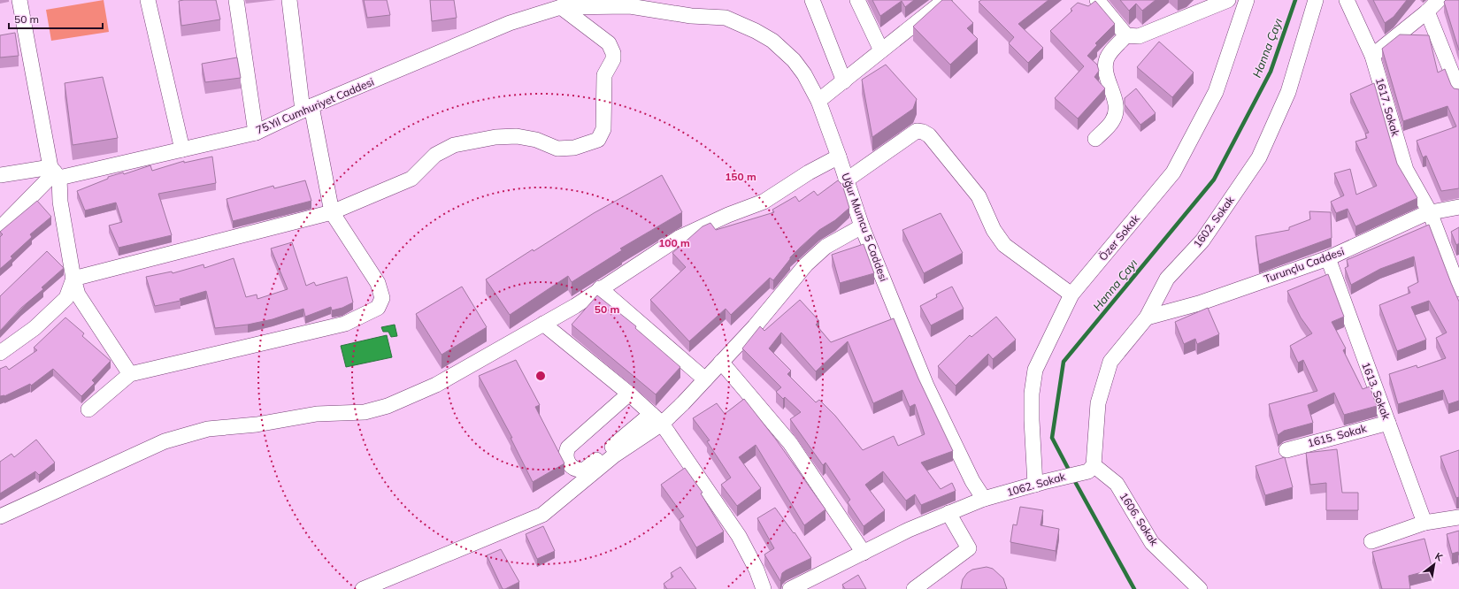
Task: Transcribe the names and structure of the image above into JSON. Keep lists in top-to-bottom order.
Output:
{
  "streets": {
    "street": [
      "75.Yıl Cumhuriyet Caddesi",
      "1617. Sokak",
      "1602. Sokak",
      "Uğur Mumcu 5 Caddesi",
      "Özer Sokak",
      "Turunçlu Caddesi",
      "1613. Sokak",
      "1615. Sokak",
      "1062. Sokak",
      "1606. Sokak"
    ]
  },
  "crossings": [
    ["75.Yıl Cumhuriyet Caddesi", "Uğur Mumcu 5 Caddesi"],
    ["1617. Sokak", "Turunçlu Caddesi"],
    ["1602. Sokak", "Turunçlu Caddesi"],
    ["1602. Sokak", "1062. Sokak"],
    ["1602. Sokak", "1606. Sokak"],
    ["Uğur Mumcu 5 Caddesi", "1062. Sokak"],
    ["Özer Sokak", "1062. Sokak"],
    ["Turunçlu Caddesi", "1613. Sokak"],
    ["1613. Sokak", "1615. Sokak"],
    ["1062. Sokak", "1606. Sokak"]
  ],
  "water": ["Hanna Çayı"],
  "scale_bar": "50 m",
  "north": "top right",
  "rings": ["150 m", "100 m", "50 m"]
}
